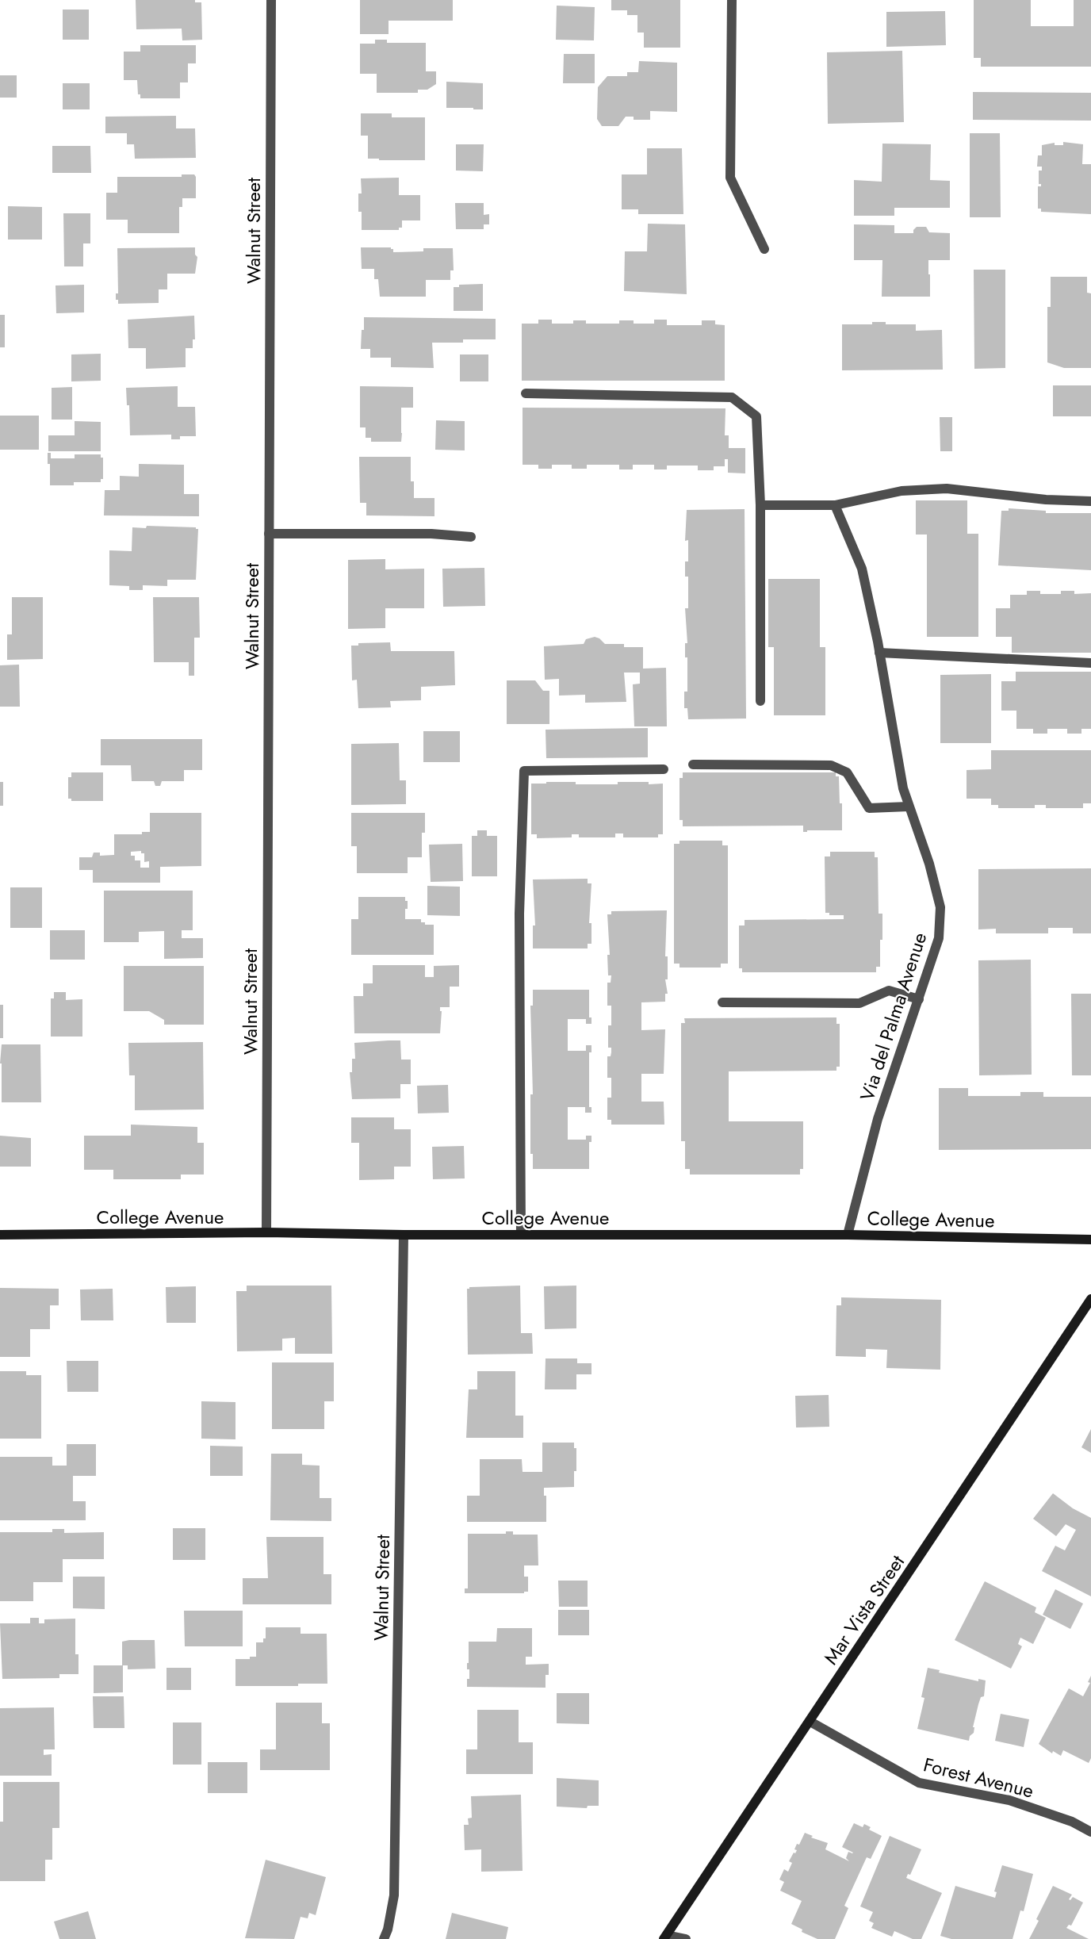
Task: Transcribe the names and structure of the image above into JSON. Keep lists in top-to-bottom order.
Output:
{
  "streets": {
    "street": [
      "Walnut Street",
      "Via del Palma Avenue",
      "College Avenue",
      "Mar Vista Street",
      "Forest Avenue"
    ]
  },
  "crossings": [
    ["Walnut Street", "College Avenue"],
    ["Via del Palma Avenue", "College Avenue"],
    ["Mar Vista Street", "Forest Avenue"]
  ]
}
